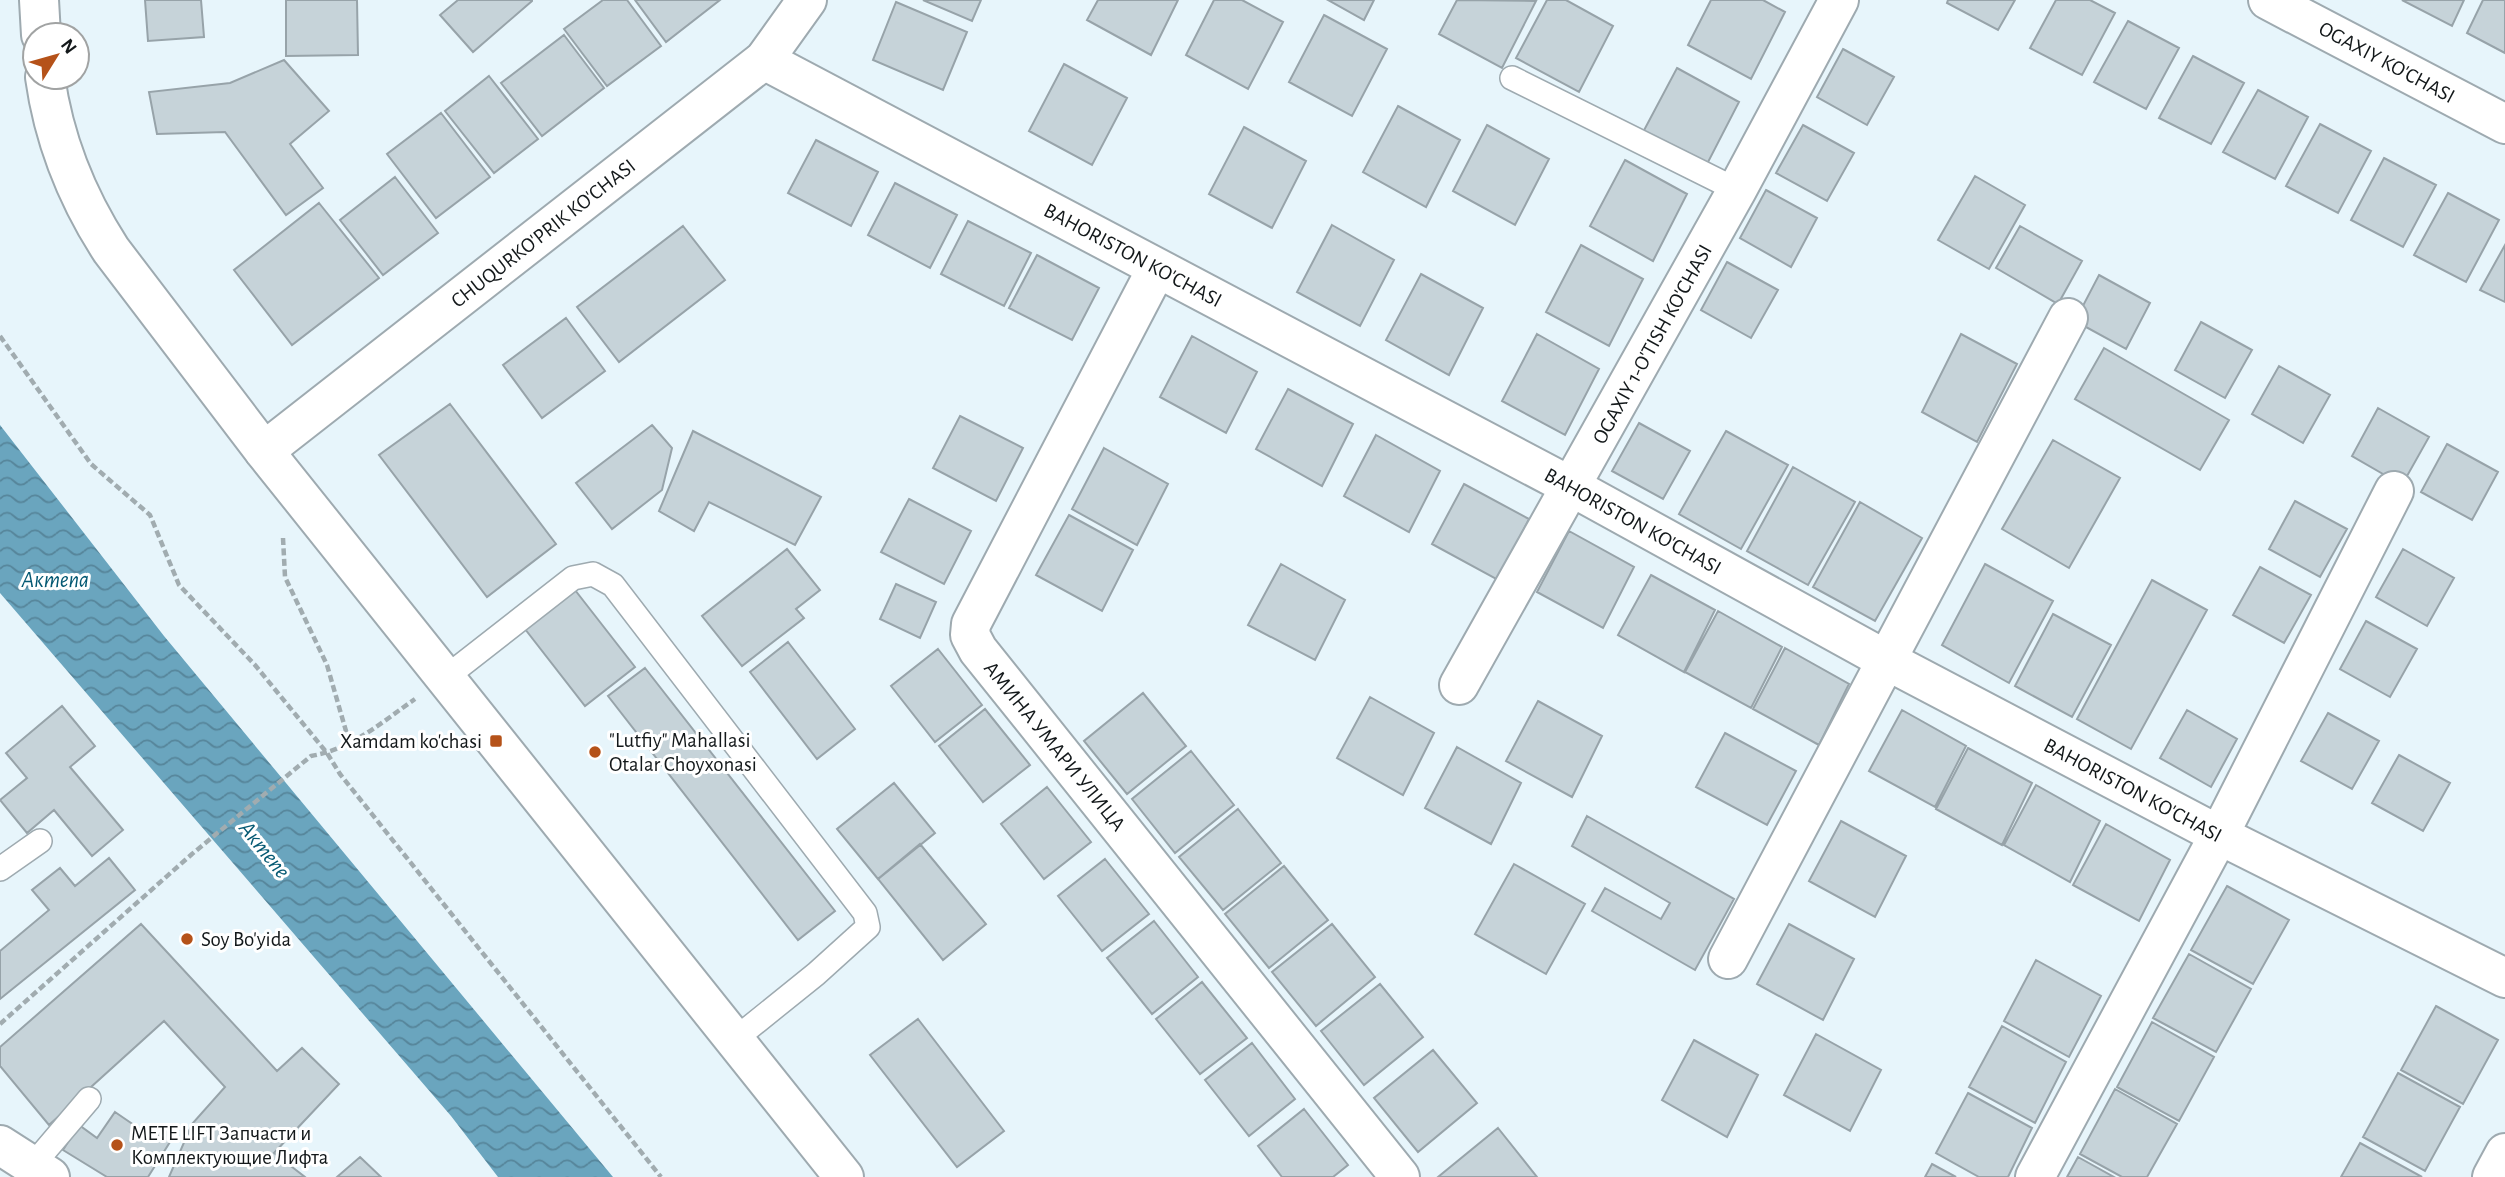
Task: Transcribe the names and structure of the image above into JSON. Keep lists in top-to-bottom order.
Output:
{
  "streets": {
    "street": [
      "OGAXIY KO'CHASI",
      "CHUQURKO'PRIK KO'CHASI",
      "BAHORISTON KO'CHASI",
      "OGAXIY 1-O'TISH KO'CHASI",
      "АМИНА УМАРИ УЛИЦА"
    ]
  },
  "crossings": [
    ["CHUQURKO'PRIK KO'CHASI", "BAHORISTON KO'CHASI"],
    ["BAHORISTON KO'CHASI", "OGAXIY 1-O'TISH KO'CHASI"],
    ["BAHORISTON KO'CHASI", "АМИНА УМАРИ УЛИЦА"]
  ],
  "water": ["Актепа", "Актепе"],
  "places": {
    "transit": ["Xamdam ko'chasi"],
    "other": ["\"Lutfiy\" Mahallasi Otalar Choyxonasi", "Soy Bo'yida", "METE LIFT Запчасти и Комплектующие Лифта"]
  },
  "north": "top right"
}
